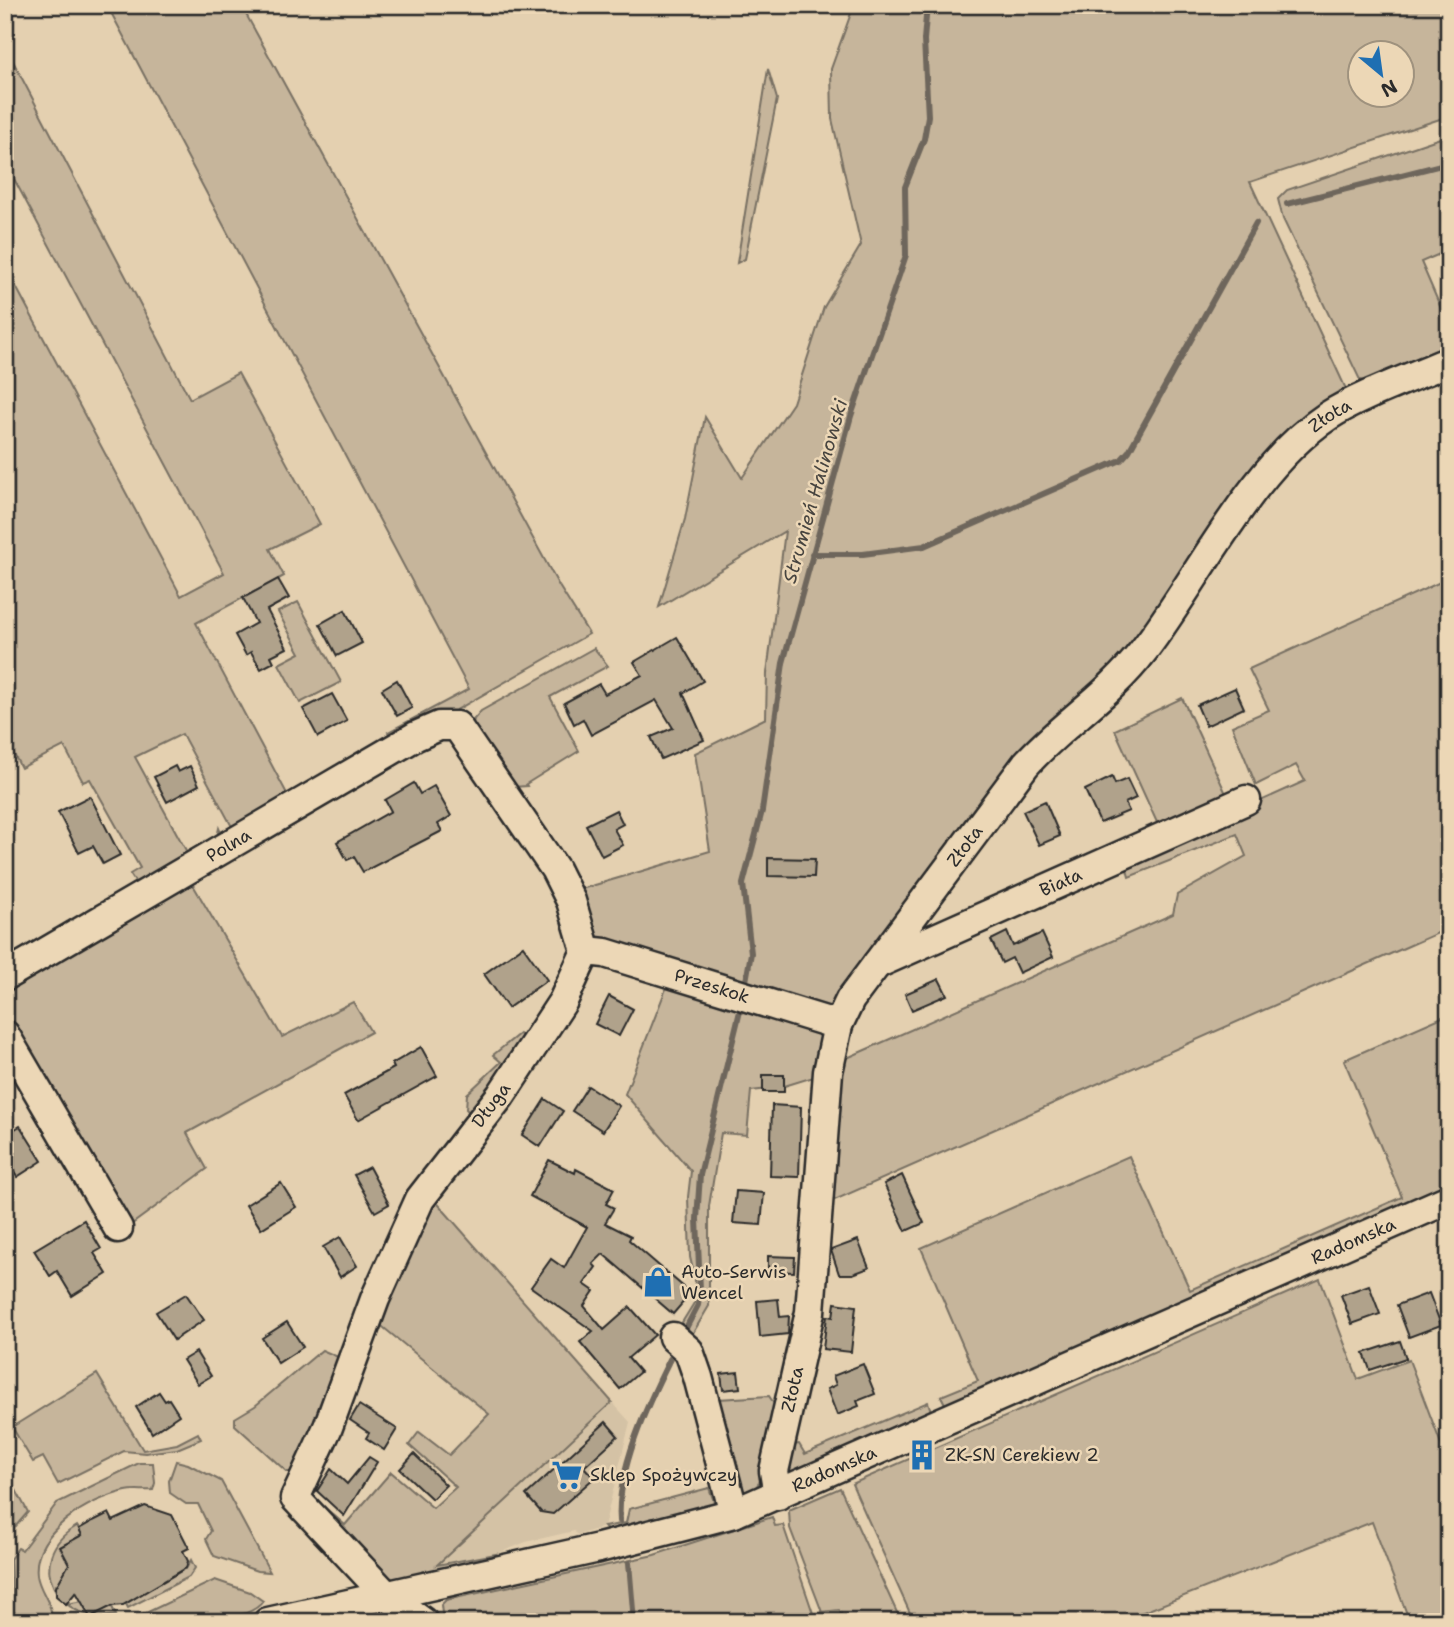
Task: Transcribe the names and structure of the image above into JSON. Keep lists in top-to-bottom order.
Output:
{
  "streets": {
    "street": [
      "Złota",
      "Polna",
      "Biała",
      "Przeskok",
      "Długa",
      "Radomska"
    ]
  },
  "crossings": [
    ["Złota", "Biała"],
    ["Złota", "Przeskok"],
    ["Złota", "Radomska"],
    ["Polna", "Przeskok"],
    ["Polna", "Długa"],
    ["Przeskok", "Długa"],
    ["Długa", "Radomska"]
  ],
  "water": ["Strumień Halinowski"],
  "places": {
    "shop": ["Auto-Serwis Wencel"],
    "building": ["ZK-SN Cerekiew 2"],
    "supermarket": ["Sklep Spożywczy"]
  },
  "north": "bottom right"
}
